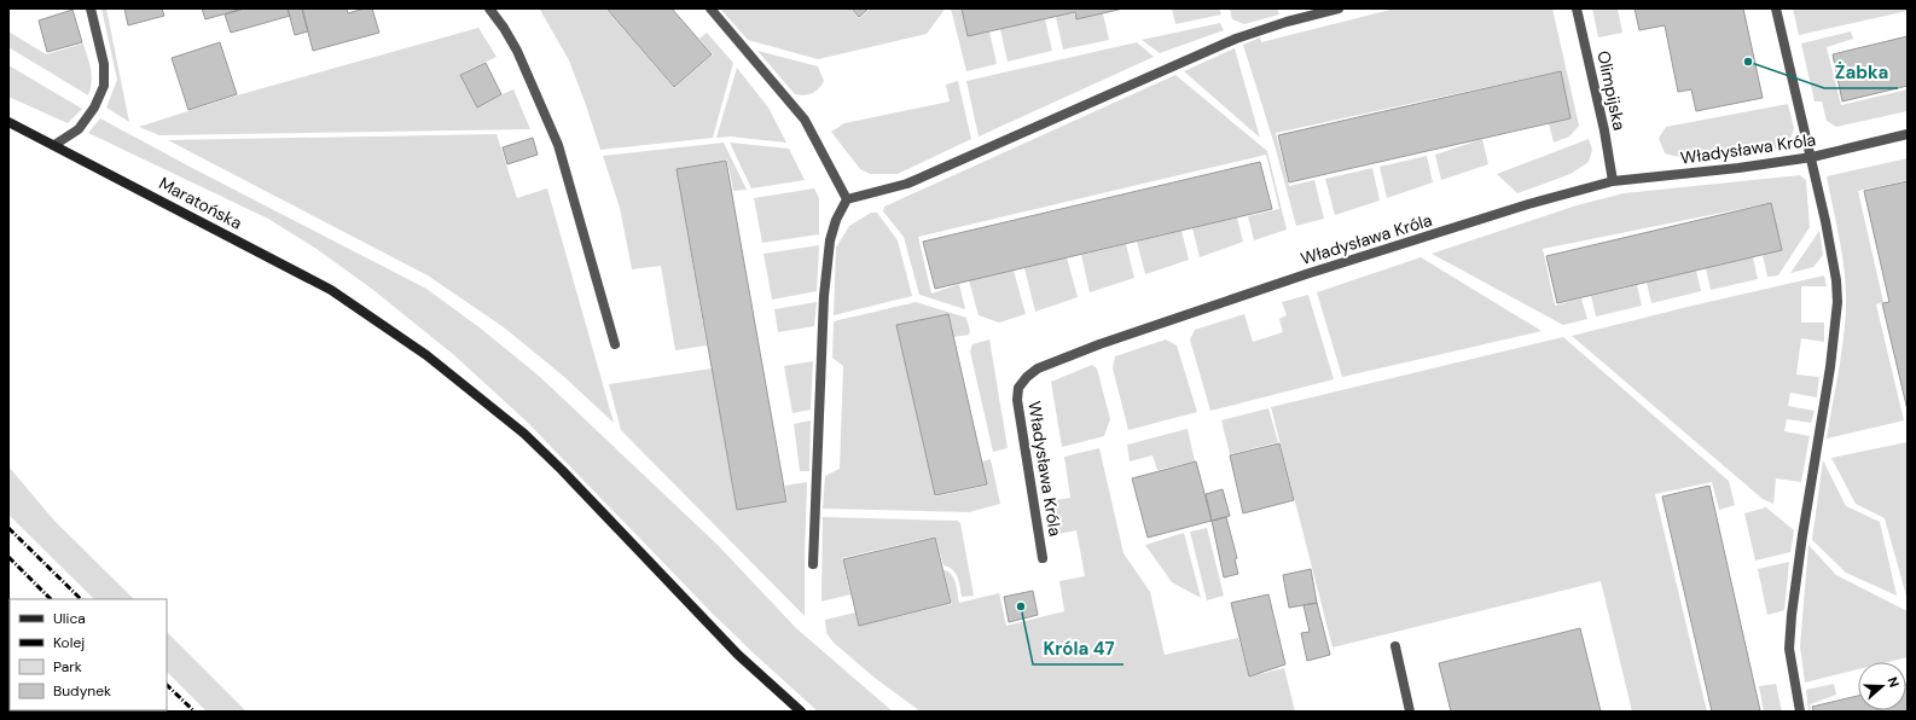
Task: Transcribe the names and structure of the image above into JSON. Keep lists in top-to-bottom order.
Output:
{
  "streets": {
    "main road": ["Maratońska"],
    "street": ["Olimpijska", "Władysława Króla"]
  },
  "crossings": [
    ["Olimpijska", "Władysława Króla"]
  ],
  "places": ["Żabka", "Króla 47"],
  "legend": [
    "Ulica",
    "Kolej",
    "Park",
    "Budynek"
  ],
  "north": "right"
}
